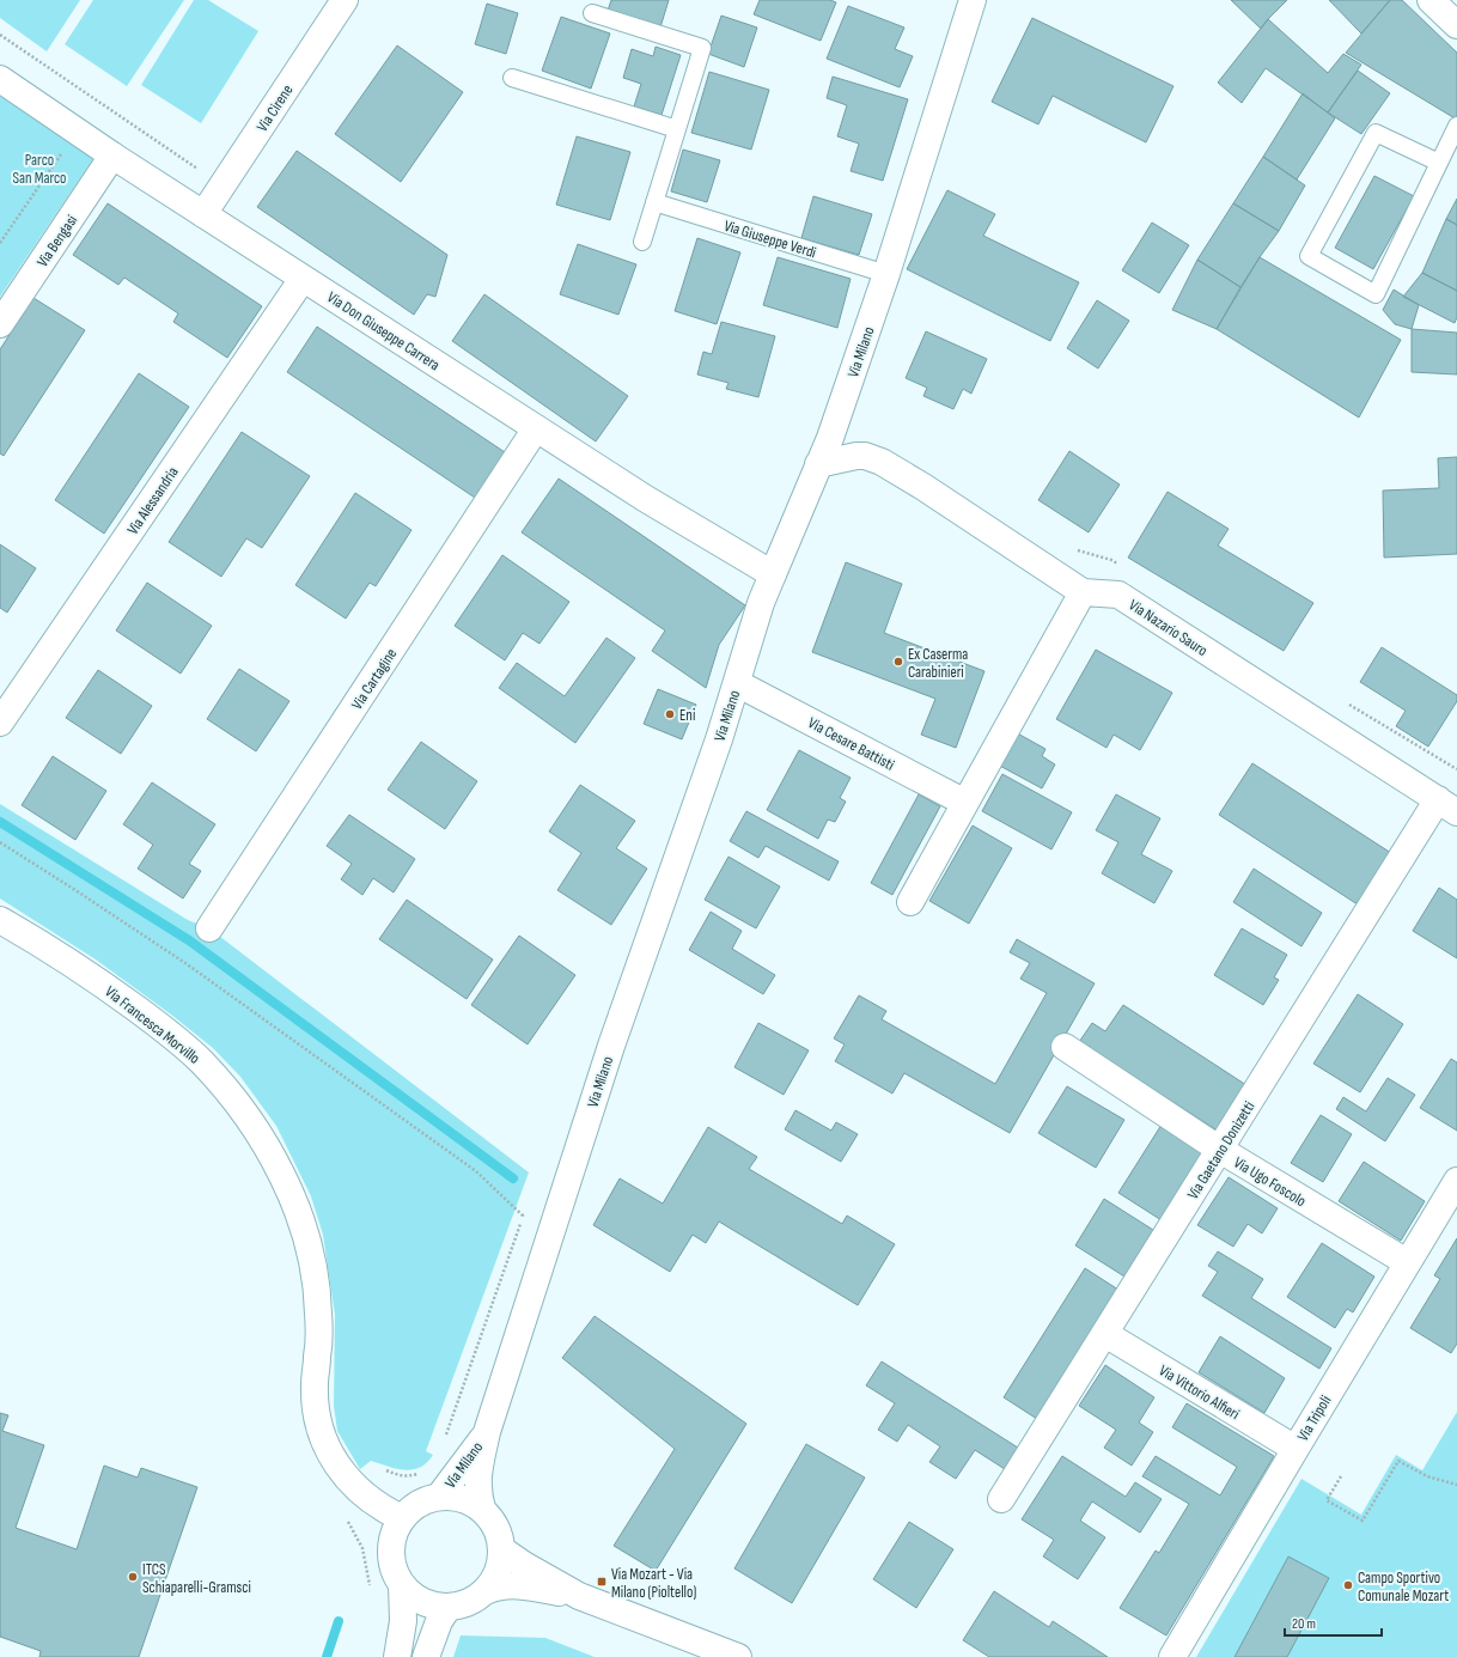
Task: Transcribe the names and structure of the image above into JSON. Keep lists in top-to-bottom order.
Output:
{
  "streets": {
    "street": [
      "Via Cirene",
      "Via Bengasi",
      "Via Don Giuseppe Carrera",
      "Via Milano",
      "Via Alessandria",
      "Via Nazario Sauro",
      "Via Cartagine",
      "Via Cesare Battisti",
      "Via Francesca Morvillo",
      "Via Gaetano Donizetti",
      "Via Ugo Foscolo",
      "Via Vittorio Alfieri",
      "Via Tripoli"
    ],
    "lane": ["Via Giuseppe Verdi"]
  },
  "crossings": [
    ["Via Cirene", "Via Don Giuseppe Carrera"],
    ["Via Giuseppe Verdi", "Via Milano"],
    ["Via Bengasi", "Via Don Giuseppe Carrera"],
    ["Via Don Giuseppe Carrera", "Via Milano"],
    ["Via Don Giuseppe Carrera", "Via Alessandria"],
    ["Via Don Giuseppe Carrera", "Via Cartagine"],
    ["Via Milano", "Via Nazario Sauro"],
    ["Via Milano", "Via Cesare Battisti"],
    ["Via Milano", "Via Francesca Morvillo"],
    ["Via Nazario Sauro", "Via Gaetano Donizetti"],
    ["Via Gaetano Donizetti", "Via Ugo Foscolo"],
    ["Via Gaetano Donizetti", "Via Vittorio Alfieri"],
    ["Via Ugo Foscolo", "Via Tripoli"],
    ["Via Vittorio Alfieri", "Via Tripoli"]
  ],
  "parks": ["Parco San Marco"],
  "places": {
    "other": [
      "Ex Caserma Carabinieri",
      "Eni",
      "ITCS Schiaparelli-Gramsci",
      "Campo Sportivo Comunale Mozart"
    ],
    "transit": ["Via Mozart - Via Milano (Pioltello)"]
  },
  "scale_bar": "20 m"
}
